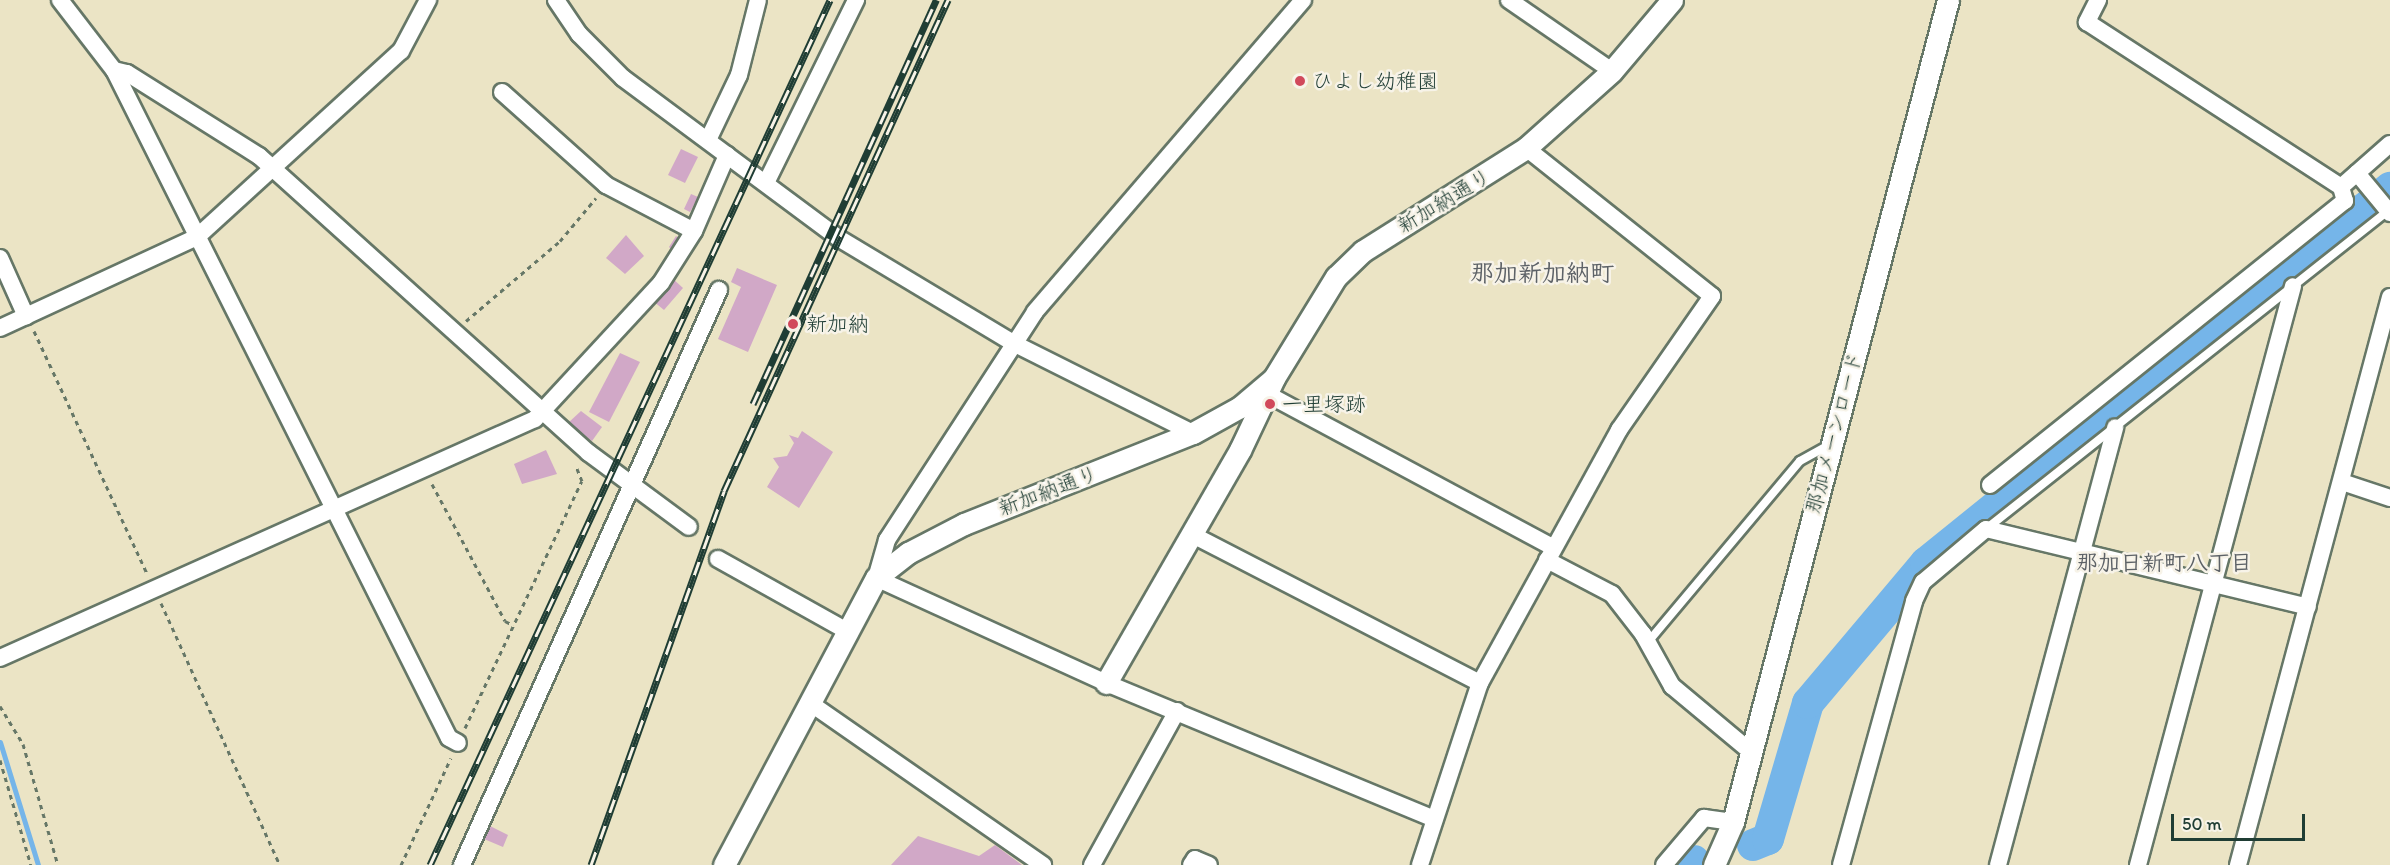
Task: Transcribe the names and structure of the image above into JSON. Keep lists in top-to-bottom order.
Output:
{
  "streets": {
    "street": ["新加納通り", "那加メーンロード"]
  },
  "districts": ["那加新加納町", "那加日新町八丁目"],
  "places": ["ひよし幼稚園", "新加納", "一里塚跡"],
  "scale_bar": "50 m"
}
